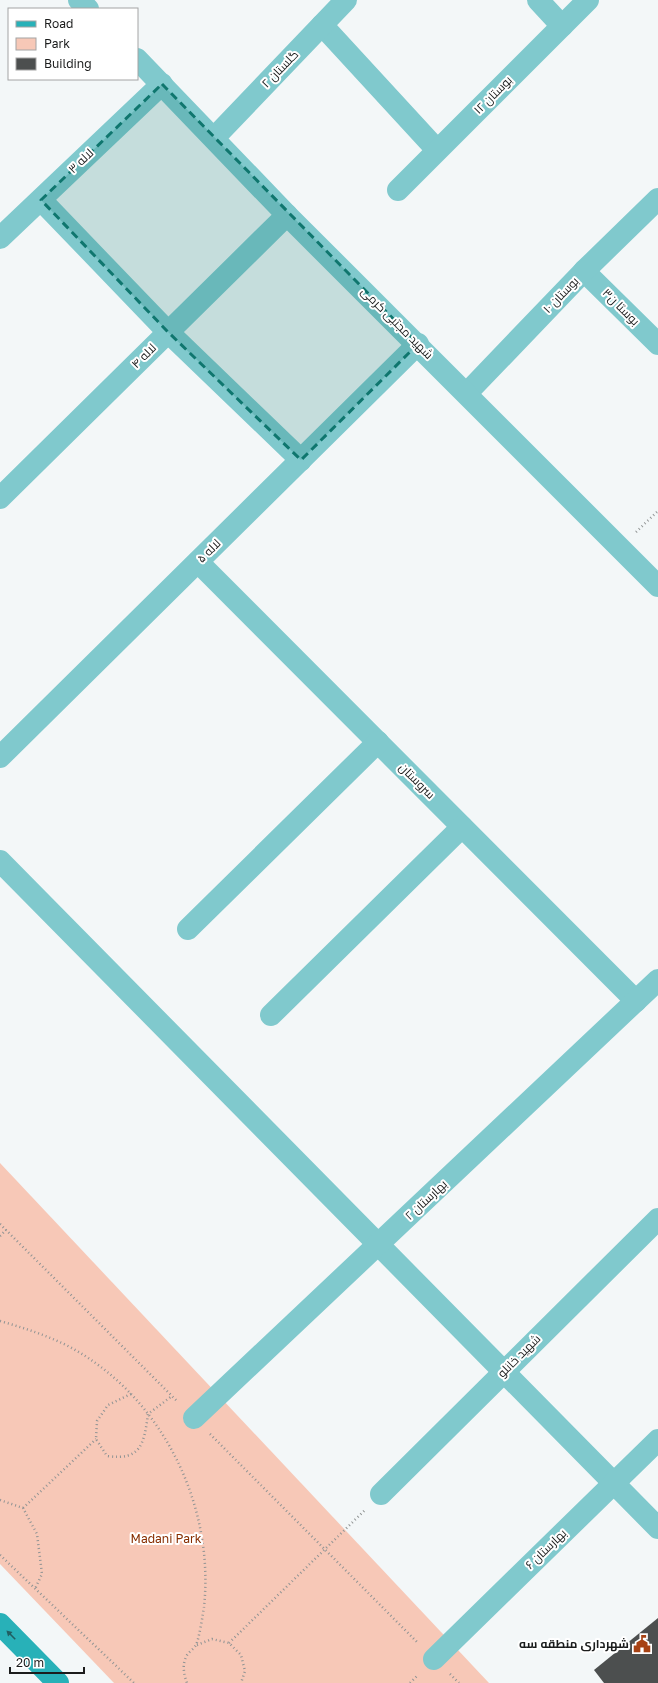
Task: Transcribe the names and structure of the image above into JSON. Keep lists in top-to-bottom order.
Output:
{
  "streets": {
    "street": [
      "گلستان ۲",
      "بوستان ۱۲",
      "لاله ۳",
      "بوستان ۱۰",
      "بوستا ن۳",
      "شهید مجتبی کرمی",
      "لاله ۴",
      "لاله ۵",
      "سروستان",
      "بهارستان ۲",
      "شهید خانلو",
      "بهارستان ۶"
    ]
  },
  "crossings": [
    ["گلستان ۲", "شهید مجتبی کرمی"],
    ["لاله ۳", "شهید مجتبی کرمی"],
    ["بوستان ۱۰", "بوستا ن۳"],
    ["بوستان ۱۰", "شهید مجتبی کرمی"],
    ["شهید مجتبی کرمی", "لاله ۴"],
    ["شهید مجتبی کرمی", "لاله ۵"],
    ["لاله ۵", "سروستان"],
    ["سروستان", "بهارستان ۲"]
  ],
  "parks": ["Madani Park"],
  "places": {
    "public building": ["شهرداری منطقه سه"]
  },
  "legend": ["Road", "Park", "Building"],
  "scale_bar": "20 m"
}
